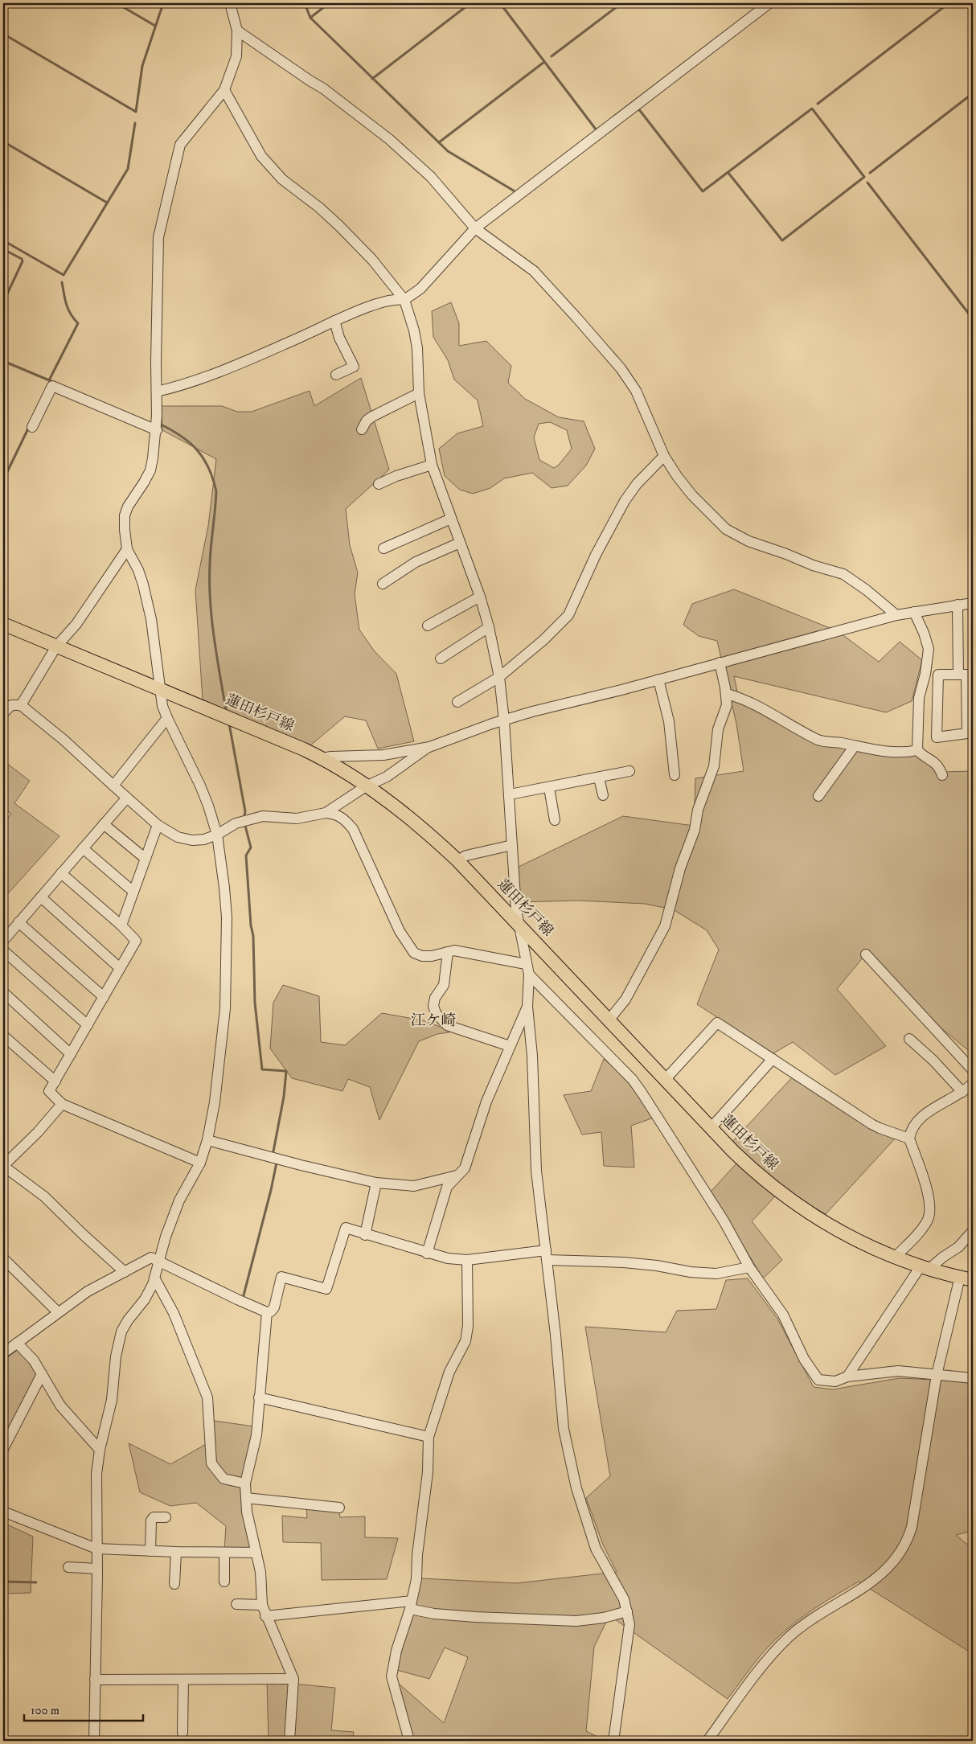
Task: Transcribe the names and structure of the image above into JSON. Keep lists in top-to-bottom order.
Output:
{
  "streets": {
    "main road": ["蓮田杉戸線"]
  },
  "districts": ["江ケ崎"],
  "scale_bar": "100 m"
}
